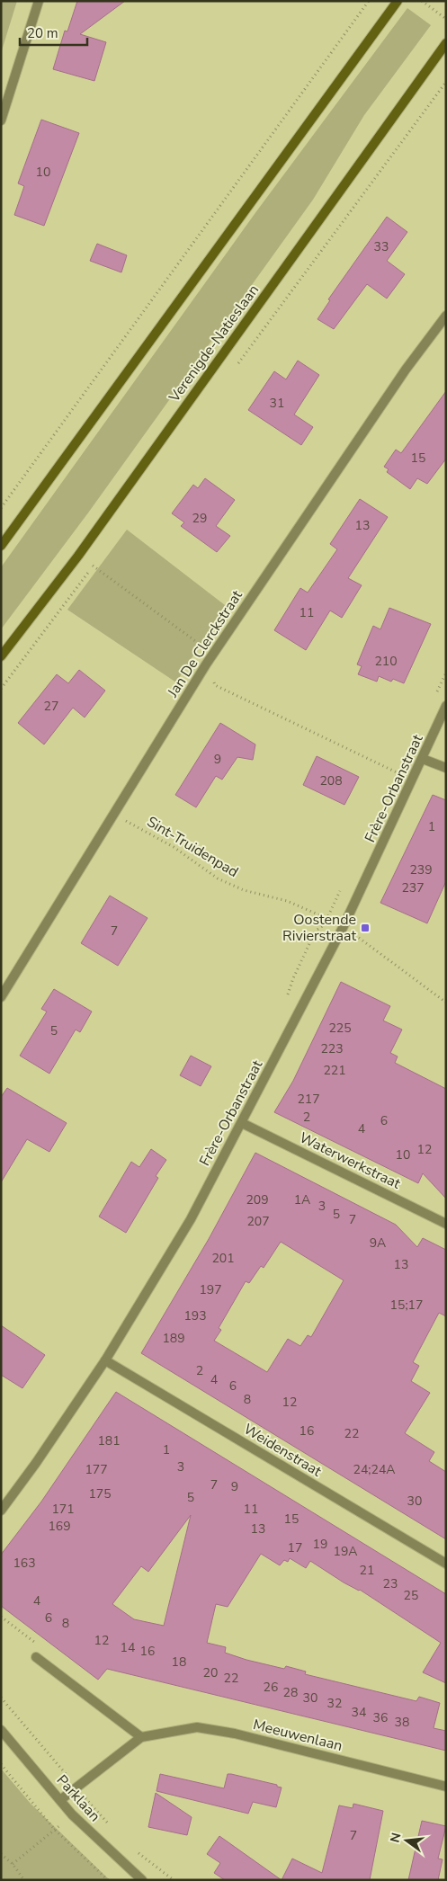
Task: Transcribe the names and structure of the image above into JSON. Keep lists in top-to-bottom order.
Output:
{
  "streets": {
    "main road": ["Verenigde-Natieslaan"],
    "street": [
      "Jan De Clerckstraat",
      "Frère-Orbanstraat",
      "Waterwerkstraat",
      "Weidenstraat",
      "Meeuwenlaan",
      "Parklaan"
    ],
    "path": ["Sint-Truidenpad"]
  },
  "crossings": [
    ["Jan De Clerckstraat", "Sint-Truidenpad"],
    ["Frère-Orbanstraat", "Sint-Truidenpad"],
    ["Frère-Orbanstraat", "Waterwerkstraat"],
    ["Frère-Orbanstraat", "Weidenstraat"],
    ["Meeuwenlaan", "Parklaan"]
  ],
  "places": {
    "transit": ["Oostende Rivierstraat"]
  },
  "house_numbers": [
    "10",
    "33",
    "31",
    "15",
    "29",
    "13",
    "11",
    "210",
    "27",
    "9",
    "208",
    "1",
    "239",
    "237",
    "7",
    "225",
    "5",
    "223",
    "221",
    "217",
    "2",
    "6",
    "4",
    "12",
    "10",
    "209",
    "1A",
    "3",
    "5",
    "7",
    "207",
    "9A",
    "201",
    "13",
    "197",
    "15;17",
    "193",
    "189",
    "2",
    "4",
    "6",
    "8",
    "12",
    "16",
    "22",
    "181",
    "1",
    "3",
    "177",
    "24;24A",
    "7",
    "9",
    "175",
    "5",
    "30",
    "171",
    "11",
    "15",
    "169",
    "13",
    "19",
    "17",
    "19A",
    "163",
    "21",
    "23",
    "25",
    "4",
    "6",
    "8",
    "12",
    "14",
    "16",
    "18",
    "20",
    "22",
    "26",
    "28",
    "30",
    "32",
    "34",
    "36",
    "38",
    "7"
  ],
  "scale_bar": "20 m",
  "north": "left"
}
